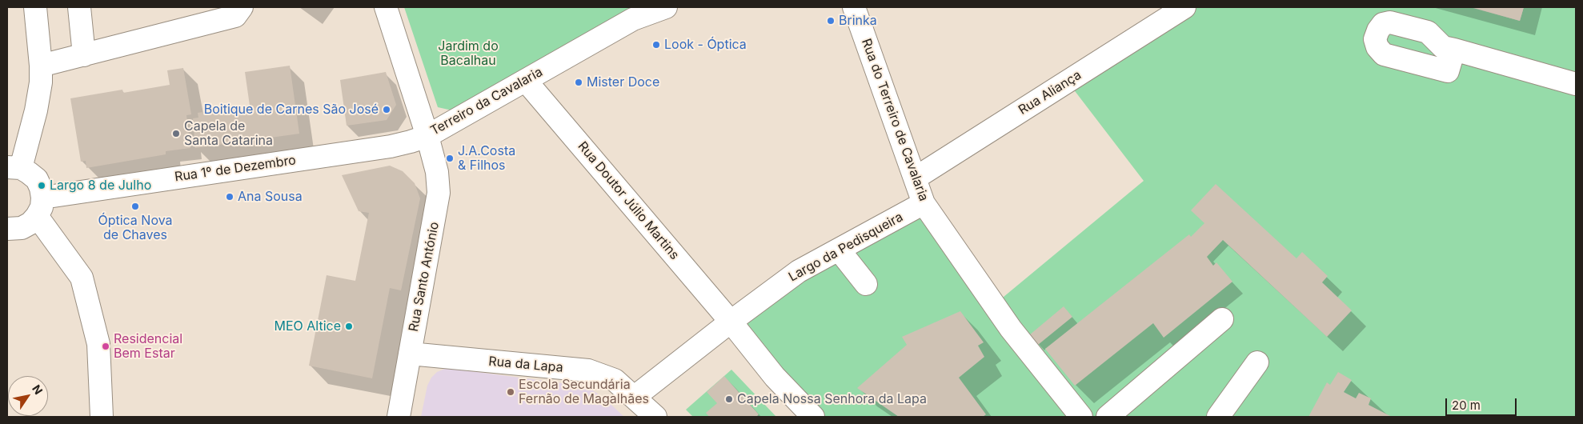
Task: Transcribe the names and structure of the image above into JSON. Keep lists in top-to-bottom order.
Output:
{
  "streets": {
    "street": [
      "Rua Aliança",
      "Terreiro da Cavalaria",
      "Rua do Terreiro de Cavalaria",
      "Rua 1º de Dezembro",
      "Rua Doutor Júlio Martins",
      "Largo da Pedisqueira",
      "Rua Santo António",
      "Rua da Lapa"
    ]
  },
  "crossings": [
    ["Rua Aliança", "Rua do Terreiro de Cavalaria"],
    ["Terreiro da Cavalaria", "Rua 1º de Dezembro"],
    ["Terreiro da Cavalaria", "Rua Doutor Júlio Martins"],
    ["Terreiro da Cavalaria", "Rua Santo António"],
    ["Rua do Terreiro de Cavalaria", "Largo da Pedisqueira"],
    ["Rua 1º de Dezembro", "Rua Santo António"],
    ["Rua Doutor Júlio Martins", "Largo da Pedisqueira"],
    ["Largo da Pedisqueira", "Rua da Lapa"],
    ["Rua Santo António", "Rua da Lapa"]
  ],
  "parks": ["Jardim do Bacalhau"],
  "places": [
    "Brinka",
    "Look - Óptica",
    "Mister Doce",
    "Boitique de Carnes São José",
    "Capela de Santa Catarina",
    "J.A.Costa & Filhos",
    "Largo 8 de Julho",
    "Ana Sousa",
    "Óptica Nova de Chaves",
    "MEO Altice",
    "Residencial Bem Estar",
    "Escola Secundária Fernão de Magalhães",
    "Capela Nossa Senhora da Lapa"
  ],
  "scale_bar": "20 m",
  "north": "top right"
}
